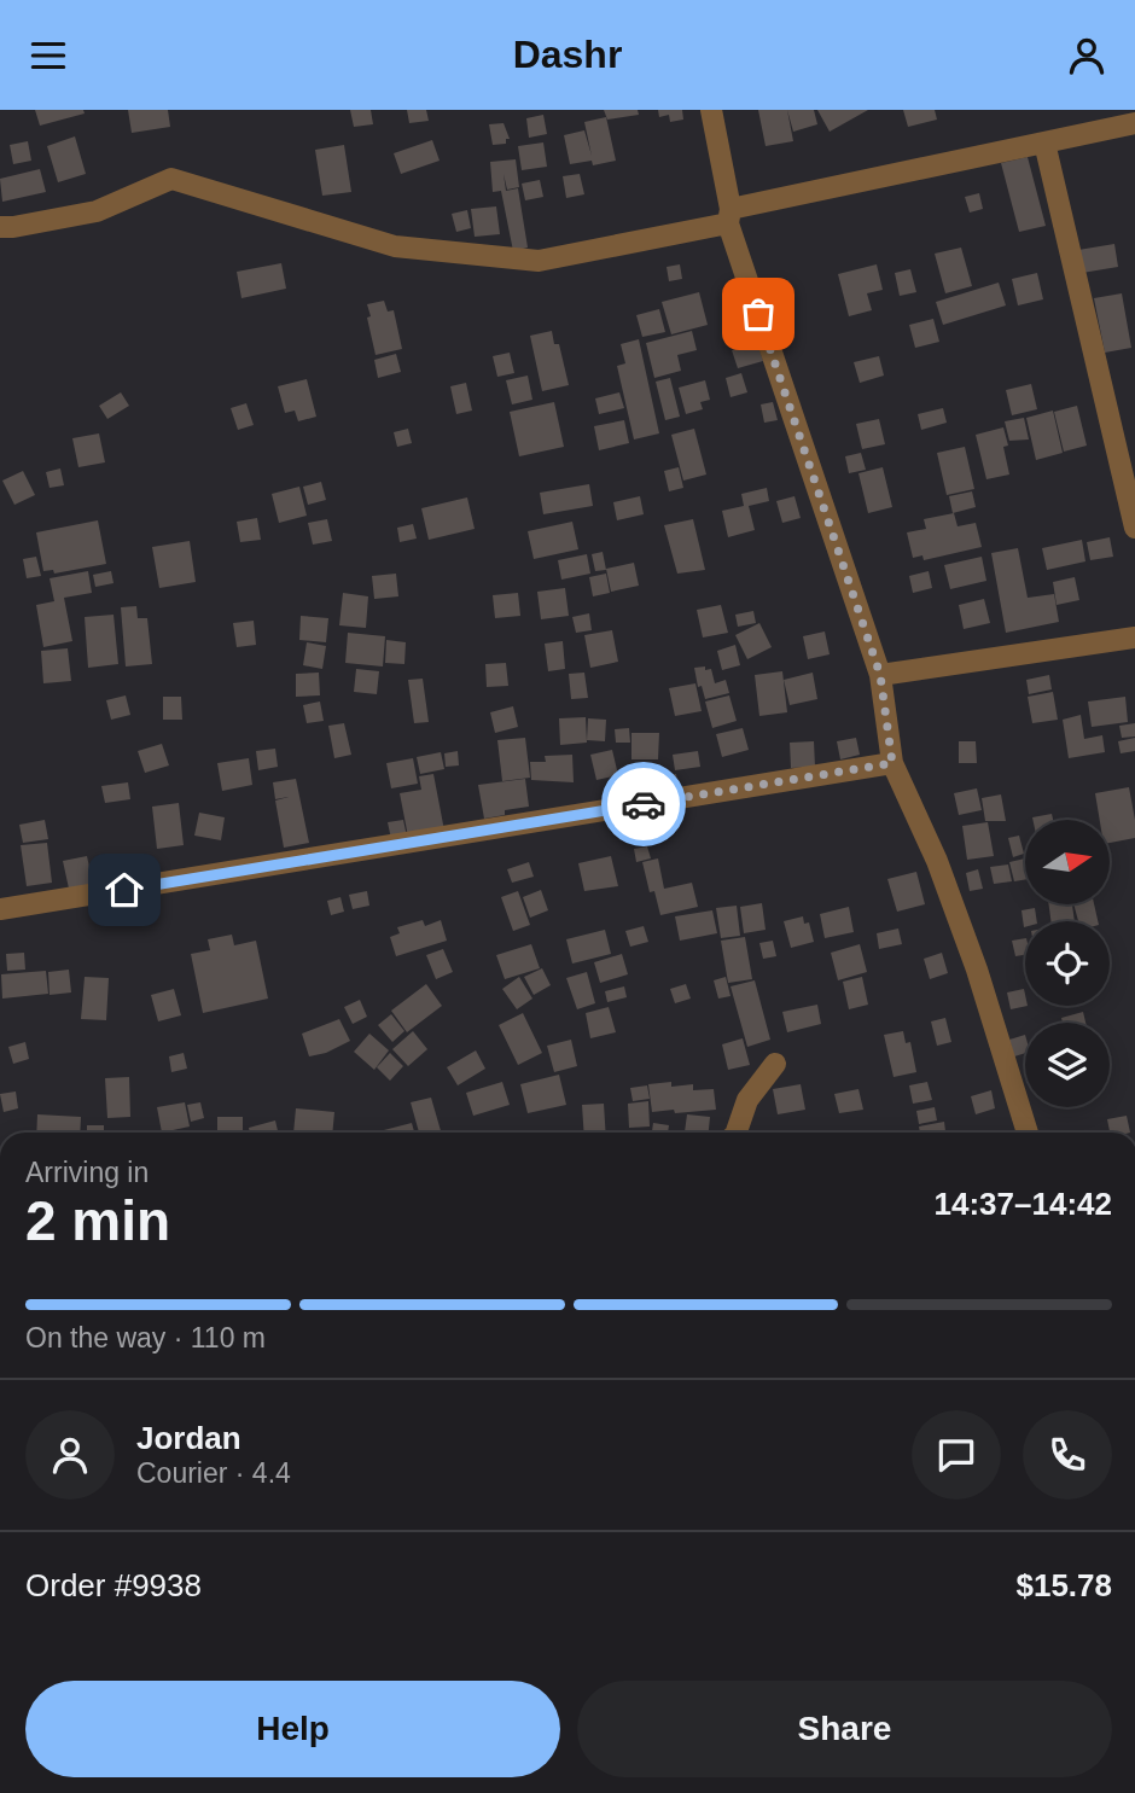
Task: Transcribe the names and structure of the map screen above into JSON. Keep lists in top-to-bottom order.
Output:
{
  "north": "right",
  "page": {
    "header": "Dashr",
    "heading": ["2 min", "Arriving in", "14:37–14:42"],
    "panel": [
      "Jordan",
      "Courier · 4.4",
      "Order #9938",
      "$15.78"
    ],
    "bar": "On the way · 110 m",
    "buttons": ["Help", "Share"]
  }
}
